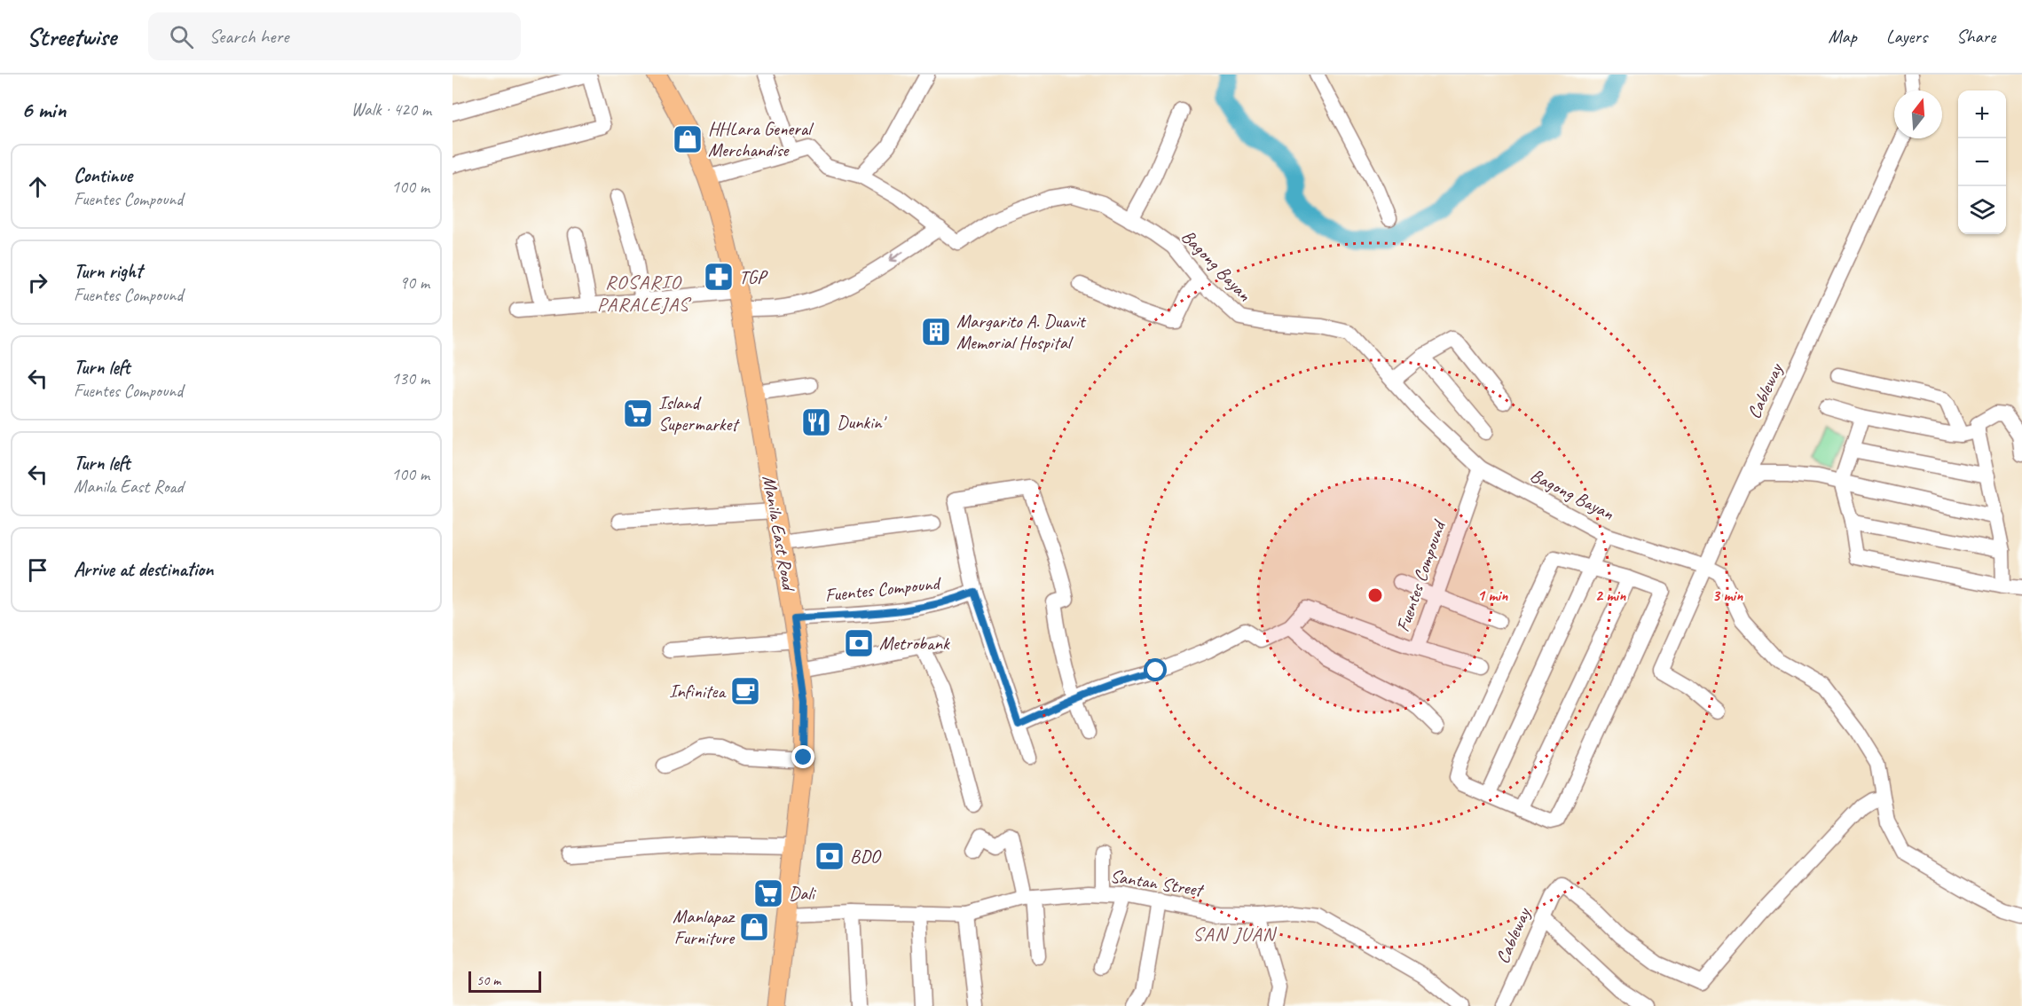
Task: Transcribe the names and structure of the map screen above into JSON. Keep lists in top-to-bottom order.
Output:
{
  "streets": {
    "main road": ["Manila East Road"],
    "street": [
      "Bagong Bayan",
      "Cableway",
      "Fuentes Compound",
      "Santan Street"
    ]
  },
  "crossings": [
    ["Bagong Bayan", "Cableway"],
    ["Bagong Bayan", "Manila East Road"],
    ["Bagong Bayan", "Fuentes Compound"],
    ["Manila East Road", "Fuentes Compound"],
    ["Manila East Road", "Santan Street"]
  ],
  "districts": ["ROSARIO PARALEJAS", "SAN JUAN"],
  "places": {
    "shop": ["HHLara General Merchandise", "Manlapaz Furniture"],
    "pharmacy": ["TGP"],
    "building": ["Margarito A. Duavit Memorial Hospital"],
    "supermarket": ["Island Supermarket", "Dali"],
    "restaurant": ["Dunkin'"],
    "bank": ["Metrobank", "BDO"],
    "cafe": ["Infinitea"]
  },
  "scale_bar": "50 m",
  "north": "top",
  "page": {
    "header": "Streetwise",
    "search": "Search here",
    "nav": ["Map", "Layers", "Share"],
    "heading": ["6 min", "Walk · 420 m"],
    "map_buttons": ["+", "−"],
    "list": [
      ["Continue", "Fuentes Compound", "100 m"],
      ["Turn right", "Fuentes Compound", "90 m"],
      ["Turn left", "Fuentes Compound", "130 m"],
      ["Turn left", "Manila East Road", "100 m"],
      "Arrive at destination"
    ],
    "scale": "50 m"
  },
  "rings": ["1 min", "2 min", "3 min"]
}
